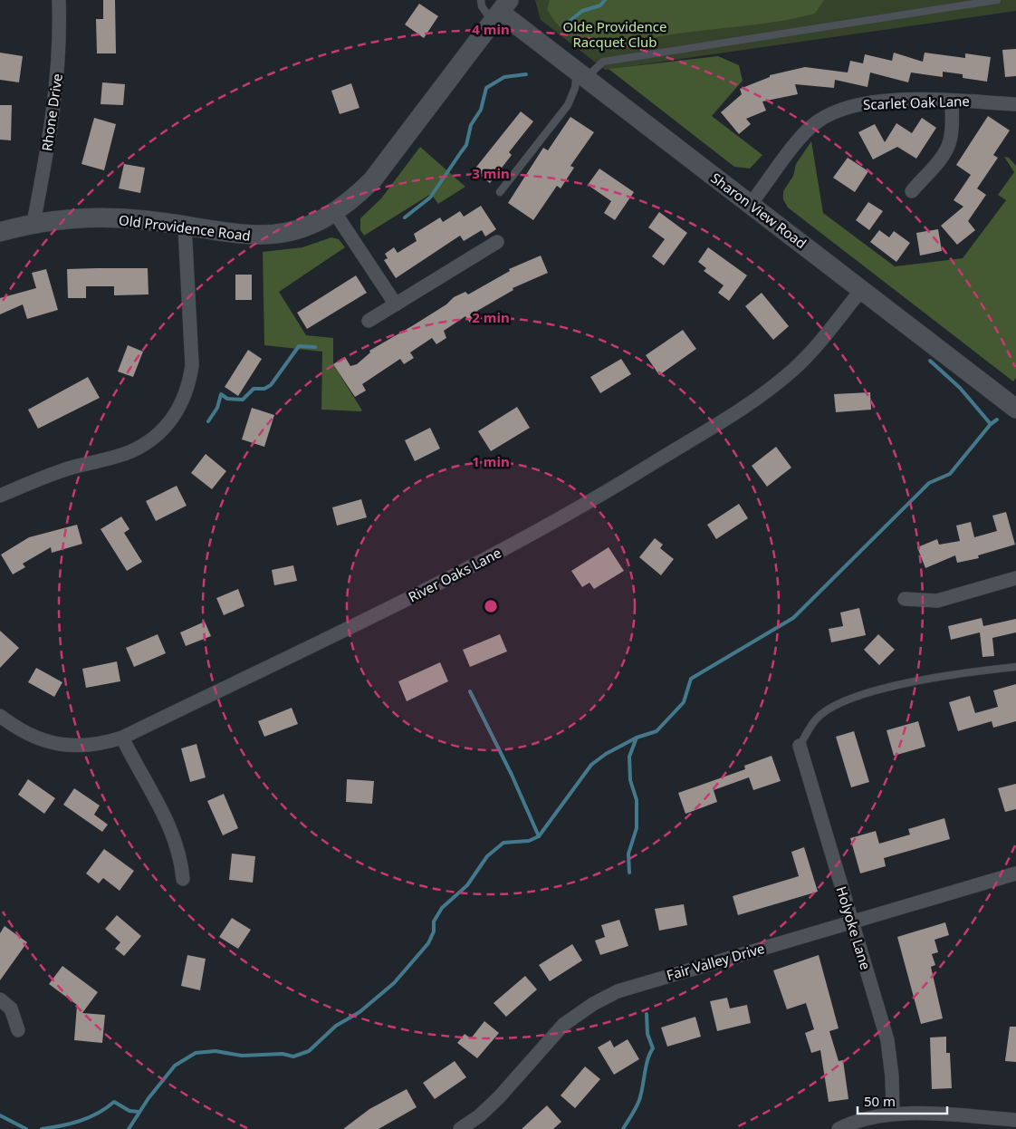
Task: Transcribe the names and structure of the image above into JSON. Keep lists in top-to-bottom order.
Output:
{
  "streets": {
    "street": [
      "Scarlet Oak Lane",
      "Rhone Drive",
      "Sharon View Road",
      "Old Providence Road",
      "River Oaks Lane",
      "Holyoke Lane",
      "Fair Valley Drive"
    ]
  },
  "crossings": [
    ["Scarlet Oak Lane", "Sharon View Road"],
    ["Rhone Drive", "Old Providence Road"],
    ["Sharon View Road", "Old Providence Road"],
    ["Sharon View Road", "River Oaks Lane"],
    ["Holyoke Lane", "Fair Valley Drive"]
  ],
  "parks": ["Olde Providence Racquet Club"],
  "scale_bar": "50 m",
  "rings": [
    "4 min",
    "3 min",
    "2 min",
    "1 min"
  ]
}
